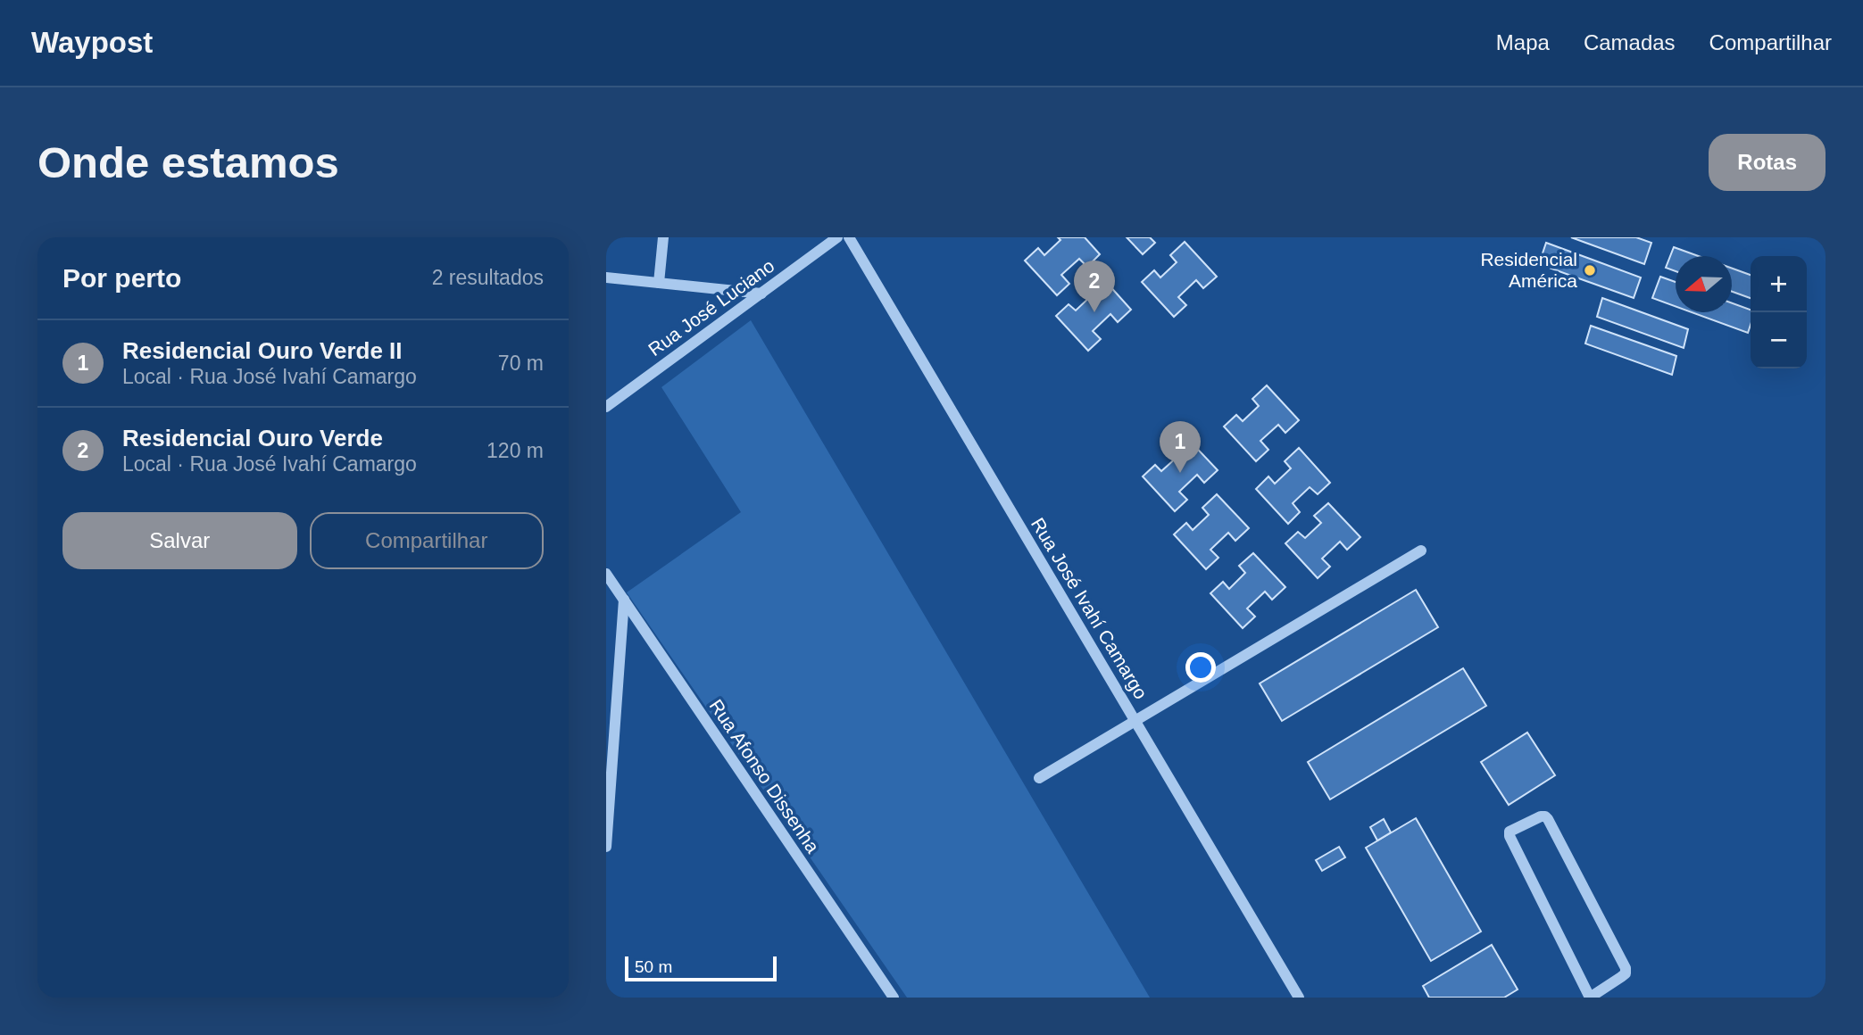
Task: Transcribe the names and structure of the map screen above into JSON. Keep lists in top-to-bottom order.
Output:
{
  "streets": {
    "street": ["Rua José Luciano", "Rua José Ivahí Camargo", "Rua Afonso Dissenha"]
  },
  "places": ["Residencial América"],
  "scale_bar": "50 m",
  "north": "left",
  "page": {
    "header": "Waypost",
    "nav": ["Mapa", "Camadas", "Compartilhar"],
    "buttons": [
      "Rotas",
      ["Salvar", "Compartilhar"]
    ],
    "title": "Onde estamos",
    "heading": ["Por perto", "2 resultados"],
    "map_buttons": ["+", "−"],
    "pins": ["2", "1"],
    "list": [
      {
        "mark": "1",
        "name": "Residencial Ouro Verde II",
        "note": "Local · Rua José Ivahí Camargo",
        "value": "70 m"
      },
      {
        "mark": "2",
        "name": "Residencial Ouro Verde",
        "note": "Local · Rua José Ivahí Camargo",
        "value": "120 m"
      }
    ],
    "scale": "50 m"
  }
}
